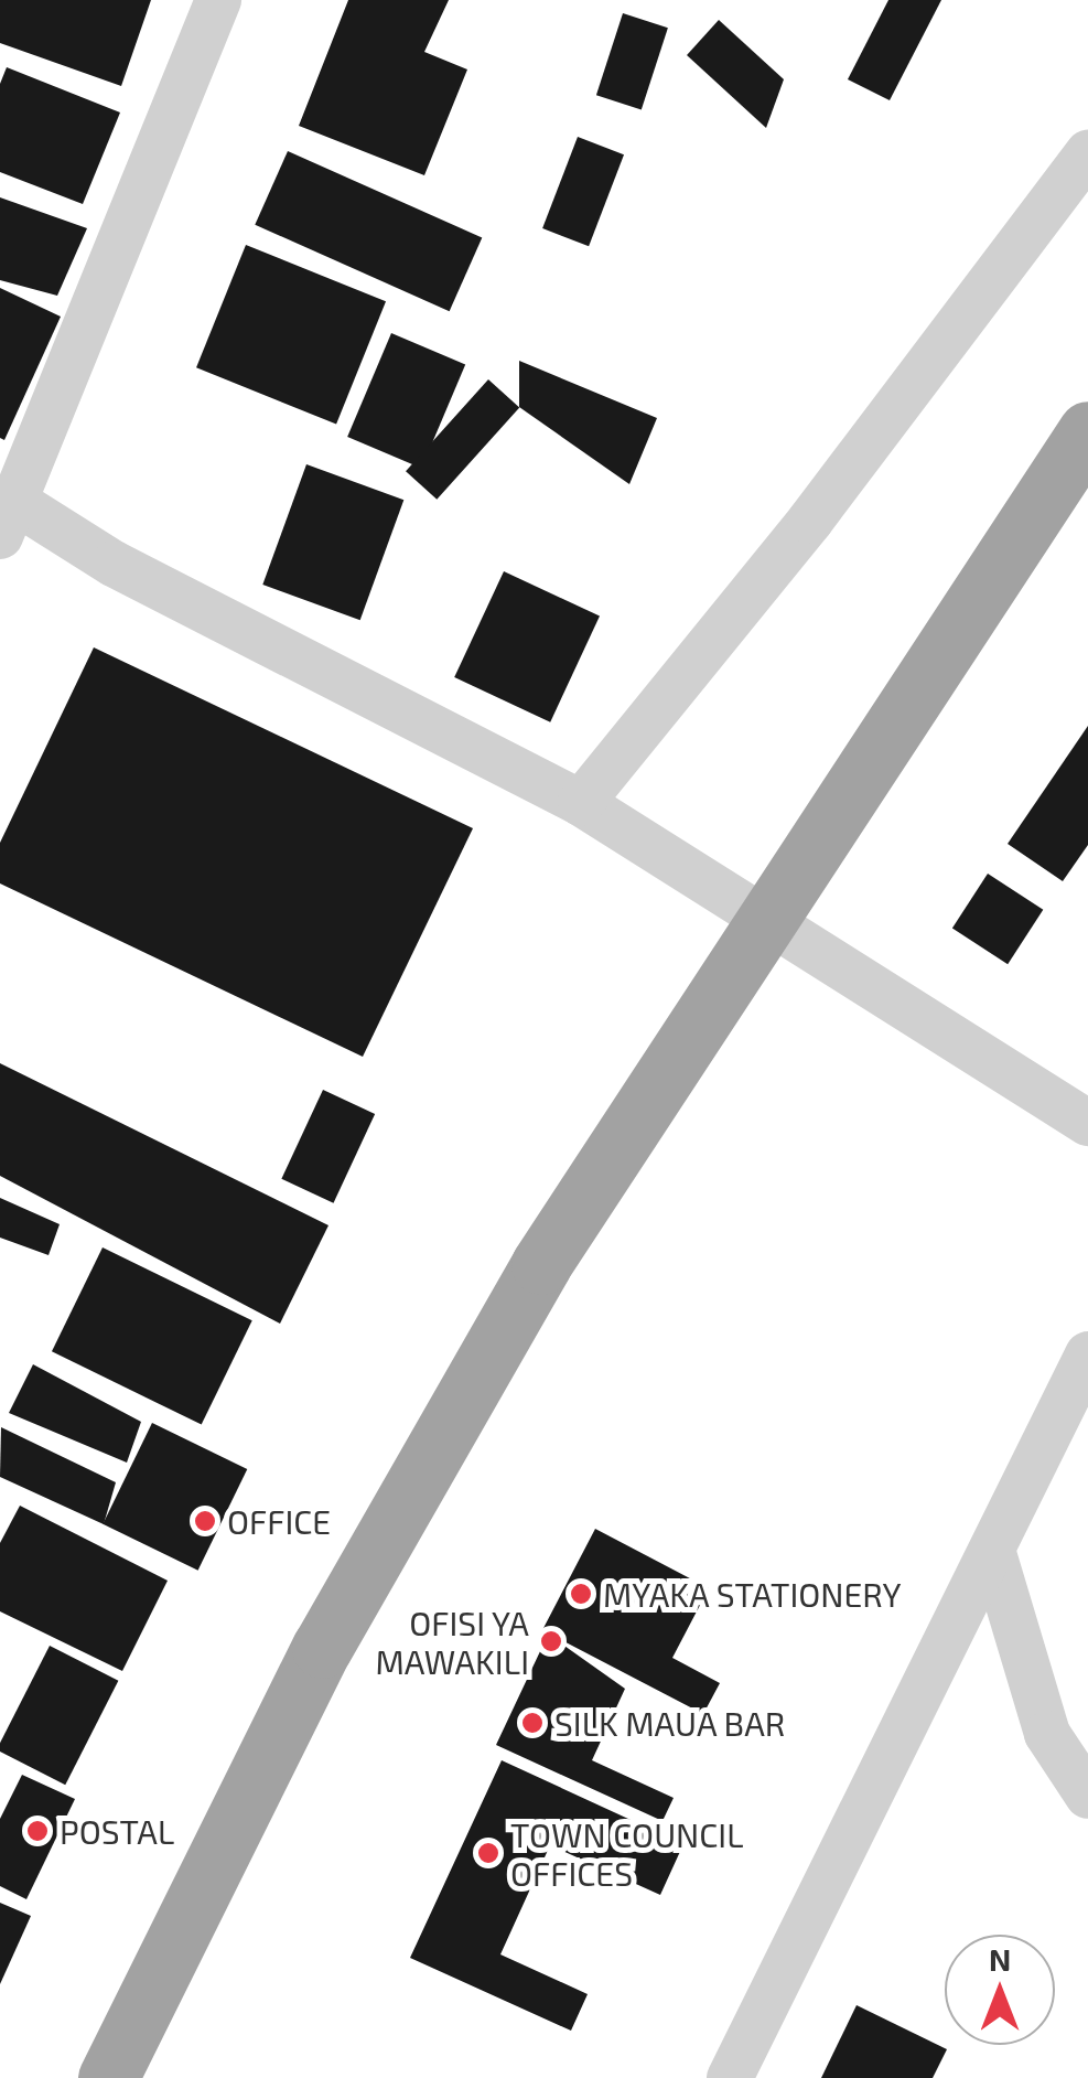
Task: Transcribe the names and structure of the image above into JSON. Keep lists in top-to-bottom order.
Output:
{
  "places": [
    "OFFICE",
    "MYAKA STATIONERY",
    "OFISI YA MAWAKILI",
    "SILK MAUA BAR",
    "POSTAL",
    "TOWN COUNCIL OFFICES"
  ],
  "north": "top"
}
